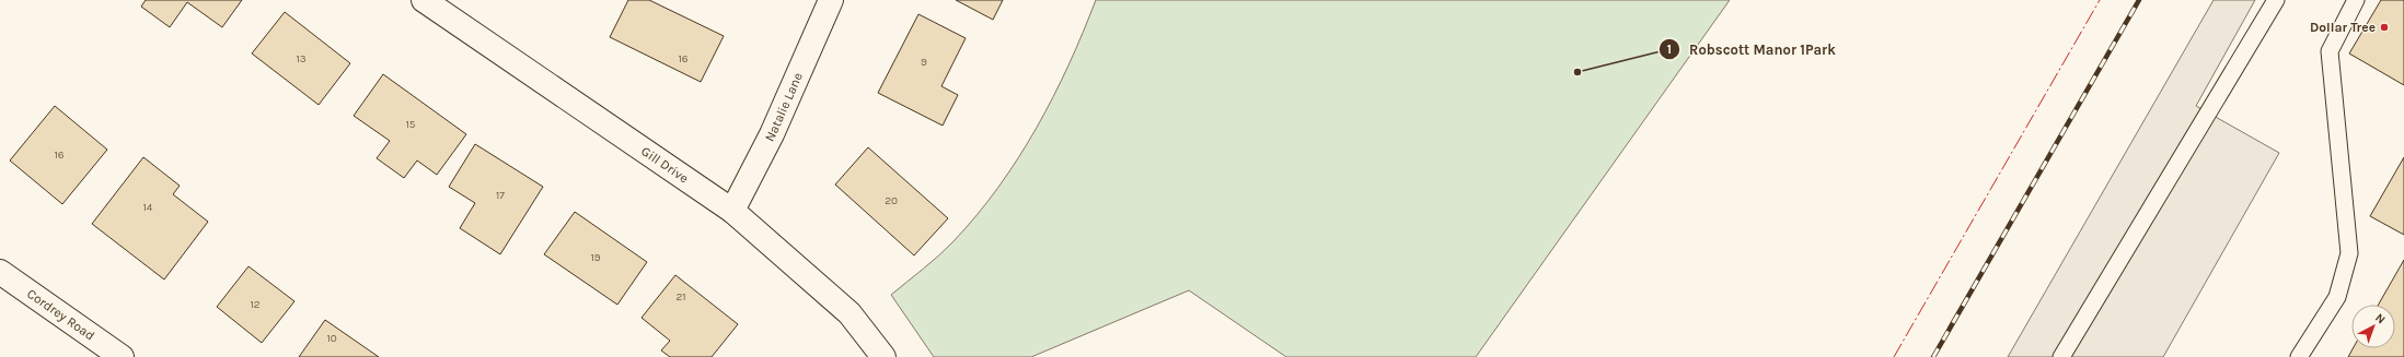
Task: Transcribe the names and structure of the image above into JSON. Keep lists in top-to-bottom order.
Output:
{
  "streets": {
    "street": ["Natalie Lane", "Gill Drive", "Cordrey Road"]
  },
  "crossings": [
    ["Natalie Lane", "Gill Drive"]
  ],
  "places": ["Dollar Tree", "Robscott Manor 1Park"],
  "house_numbers": [
    "13",
    "16",
    "9",
    "15",
    "16",
    "17",
    "20",
    "14",
    "19",
    "21",
    "12",
    "10"
  ],
  "north": "top right"
}
